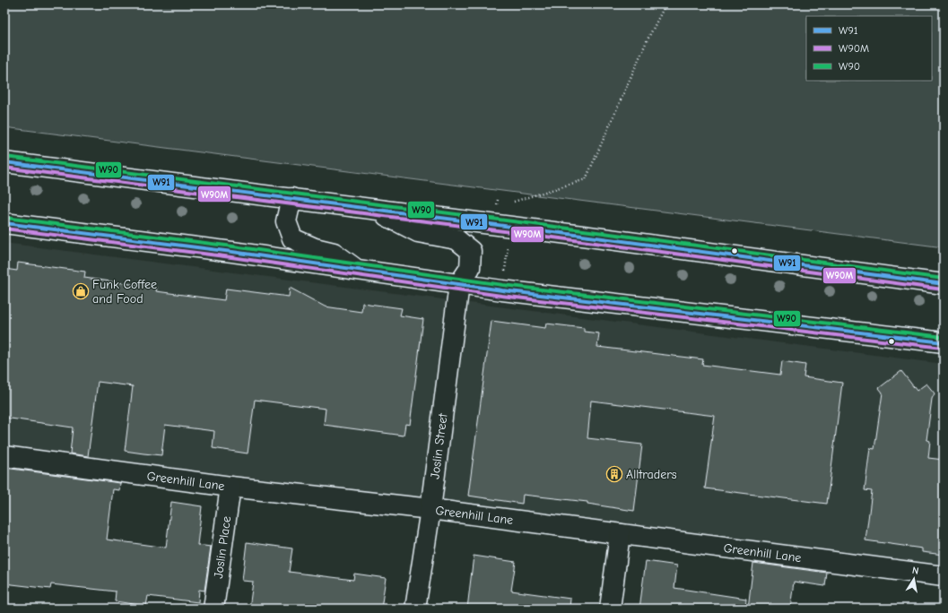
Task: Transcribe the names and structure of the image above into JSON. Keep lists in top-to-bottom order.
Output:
{
  "streets": {
    "main road": ["Joslin Street", "Greenhill Lane", "Joslin Place"]
  },
  "crossings": [
    ["Joslin Street", "Greenhill Lane"],
    ["Greenhill Lane", "Joslin Place"]
  ],
  "places": {
    "shop": ["Funk Coffee and Food"],
    "building": ["Alltraders"]
  },
  "lines": ["transit line W90", "transit line W91", "transit line W90M"],
  "legend": ["W91", "W90M", "W90"],
  "north": "top"
}
